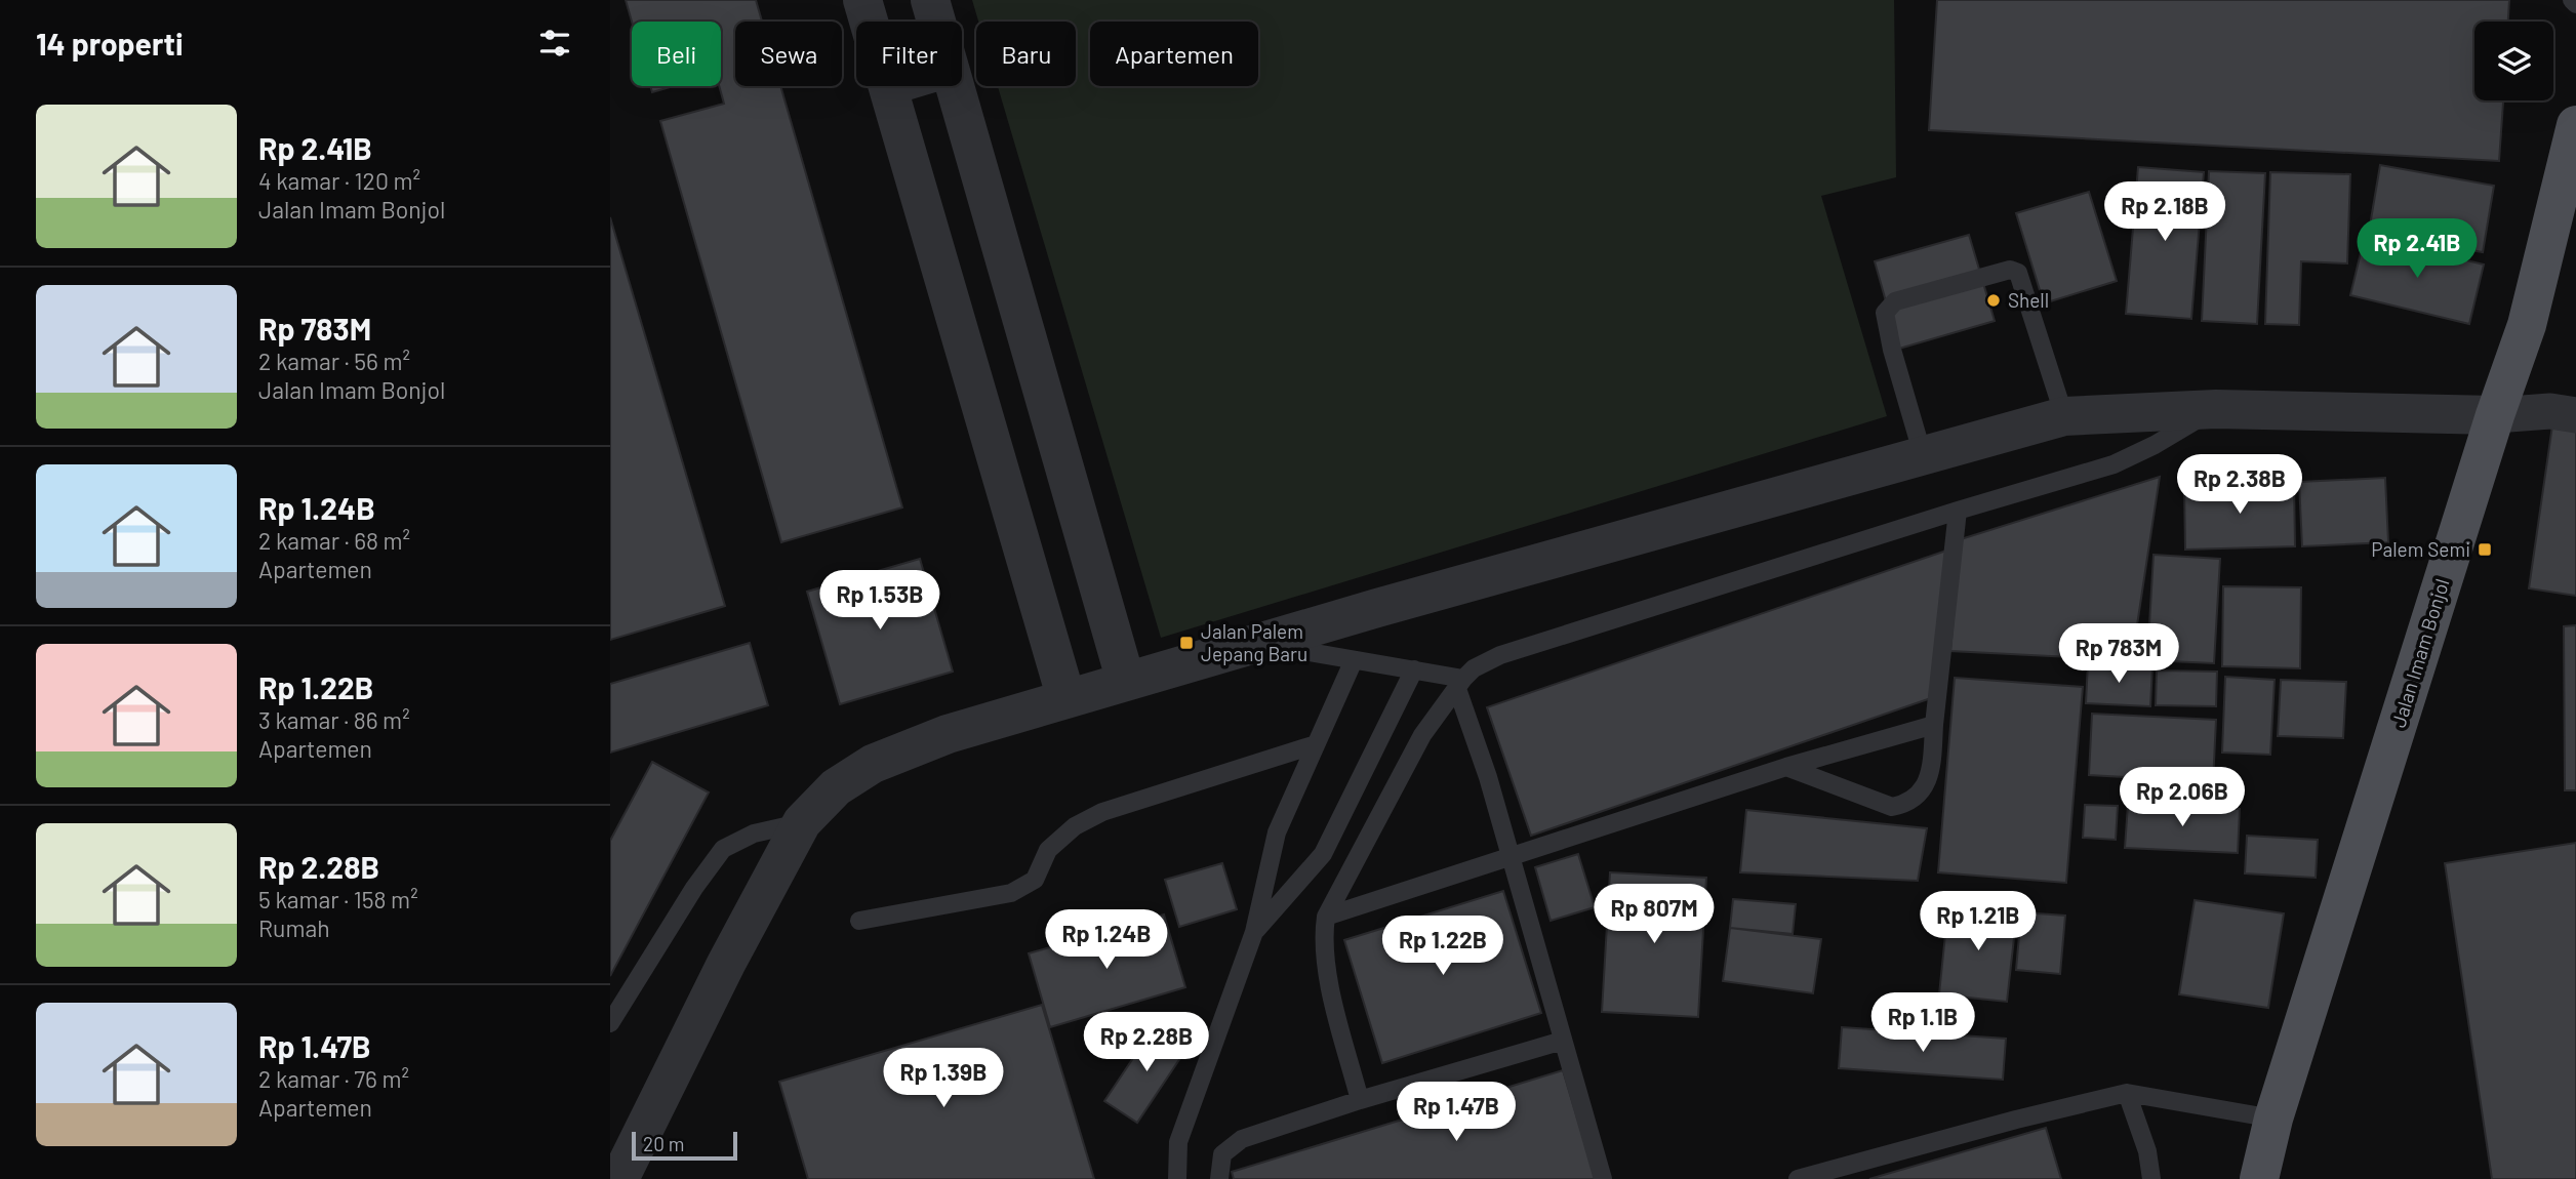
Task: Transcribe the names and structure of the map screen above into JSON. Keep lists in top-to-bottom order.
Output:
{
  "streets": {
    "main road": ["Jalan Imam Bonjol"]
  },
  "places": {
    "other": ["Shell"],
    "transit": ["Palem Semi", "Jalan Palem Jepang Baru"]
  },
  "scale_bar": "20 m",
  "page": {
    "heading": "14 properti",
    "chip": [
      "Beli",
      "Sewa",
      "Filter",
      "Baru",
      "Apartemen"
    ],
    "list": [
      {
        "name": "Rp 2.41B",
        "note": "4 kamar · 120 m² · Jalan Imam Bonjol"
      },
      {
        "name": "Rp 783M",
        "note": "2 kamar · 56 m² · Jalan Imam Bonjol"
      },
      {
        "name": "Rp 1.24B",
        "note": "2 kamar · 68 m² · Apartemen"
      },
      {
        "name": "Rp 1.22B",
        "note": "3 kamar · 86 m² · Apartemen"
      },
      {
        "name": "Rp 2.28B",
        "note": "5 kamar · 158 m² · Rumah"
      },
      {
        "name": "Rp 1.47B",
        "note": "2 kamar · 76 m² · Apartemen"
      }
    ],
    "price": [
      "Rp 2.18B",
      "Rp 2.41B",
      "Rp 2.38B",
      "Rp 1.53B",
      "Rp 783M",
      "Rp 2.06B",
      "Rp 807M",
      "Rp 1.21B",
      "Rp 1.24B",
      "Rp 1.22B",
      "Rp 1.1B",
      "Rp 2.28B",
      "Rp 1.39B",
      "Rp 1.47B"
    ],
    "scale": "20 m"
  }
}
